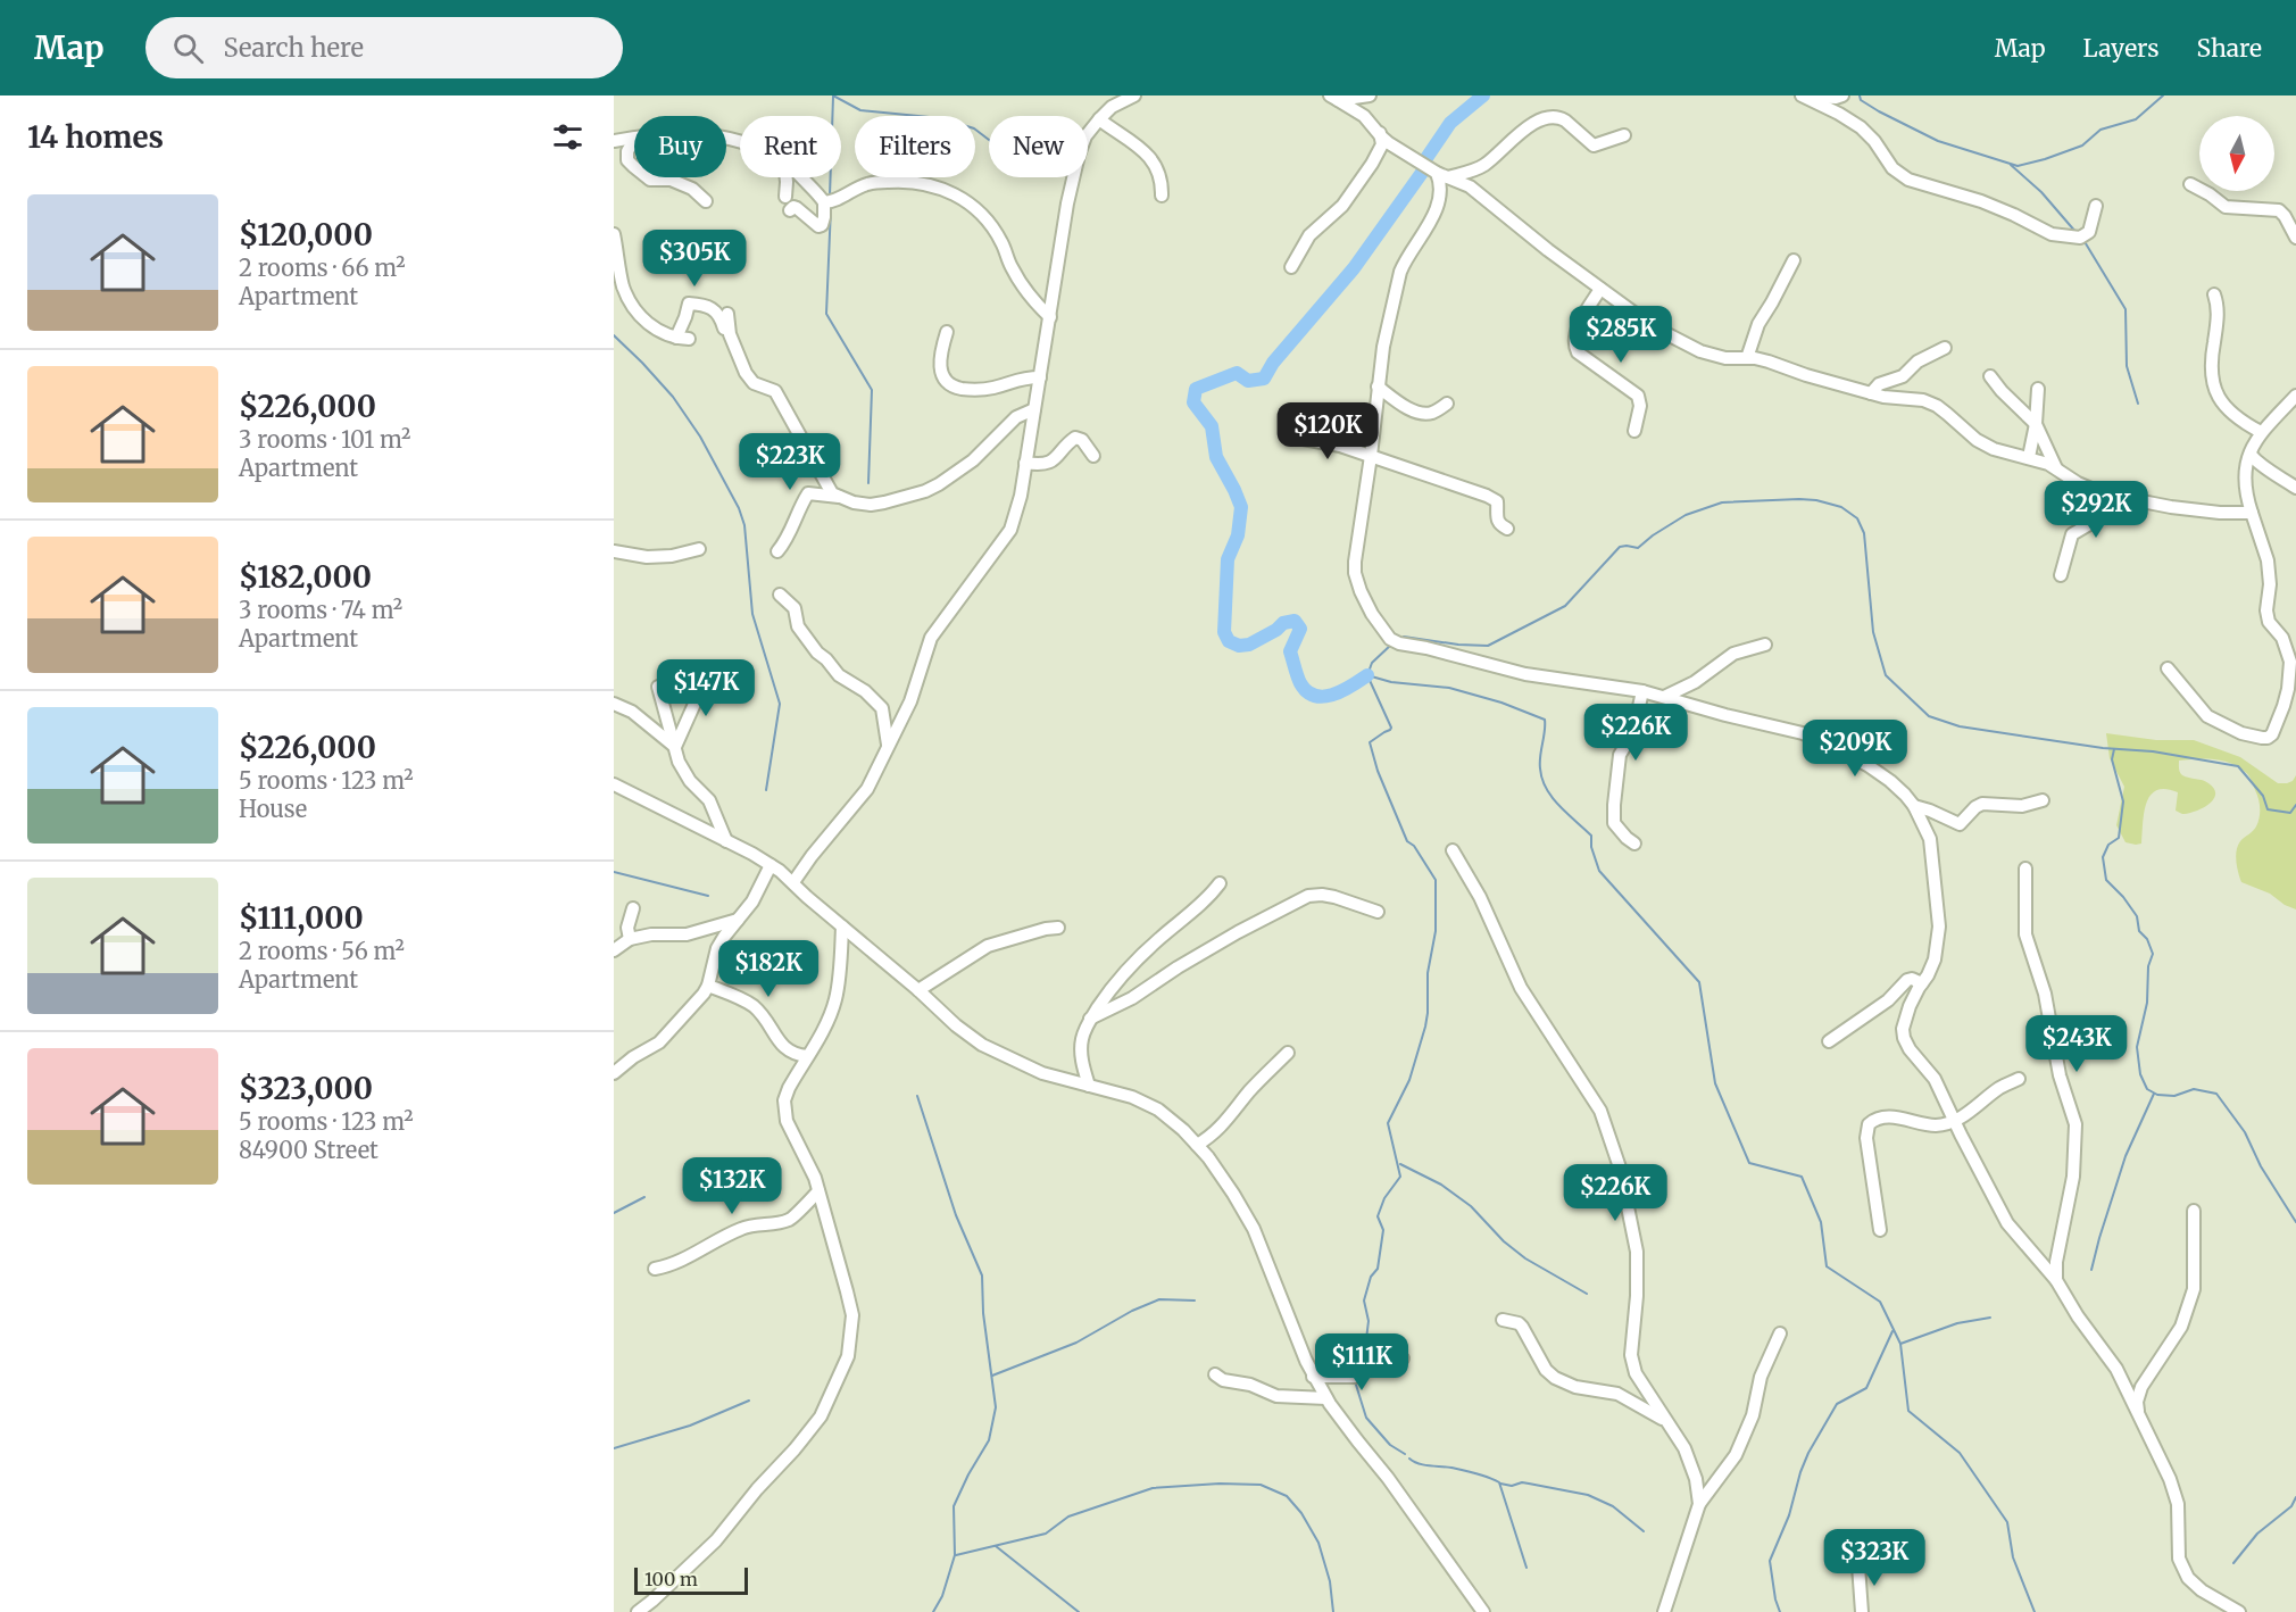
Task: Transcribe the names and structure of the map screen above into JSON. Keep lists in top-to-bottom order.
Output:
{
  "scale_bar": "100 m",
  "north": "bottom",
  "page": {
    "header": "Map",
    "search": "Search here",
    "nav": ["Map", "Layers", "Share"],
    "heading": "14 homes",
    "chip": [
      "Buy",
      "Rent",
      "Filters",
      "New"
    ],
    "list": [
      {
        "name": "$120,000",
        "note": "2 rooms · 66 m² · Apartment"
      },
      {
        "name": "$226,000",
        "note": "3 rooms · 101 m² · Apartment"
      },
      {
        "name": "$182,000",
        "note": "3 rooms · 74 m² · Apartment"
      },
      {
        "name": "$226,000",
        "note": "5 rooms · 123 m² · House"
      },
      {
        "name": "$111,000",
        "note": "2 rooms · 56 m² · Apartment"
      },
      {
        "name": "$323,000",
        "note": "5 rooms · 123 m² · 84900 Street"
      }
    ],
    "price": [
      "$305K",
      "$285K",
      "$120K",
      "$223K",
      "$292K",
      "$147K",
      "$226K",
      "$209K",
      "$182K",
      "$243K",
      "$132K",
      "$226K",
      "$111K",
      "$323K"
    ],
    "scale": "100 m"
  }
}
